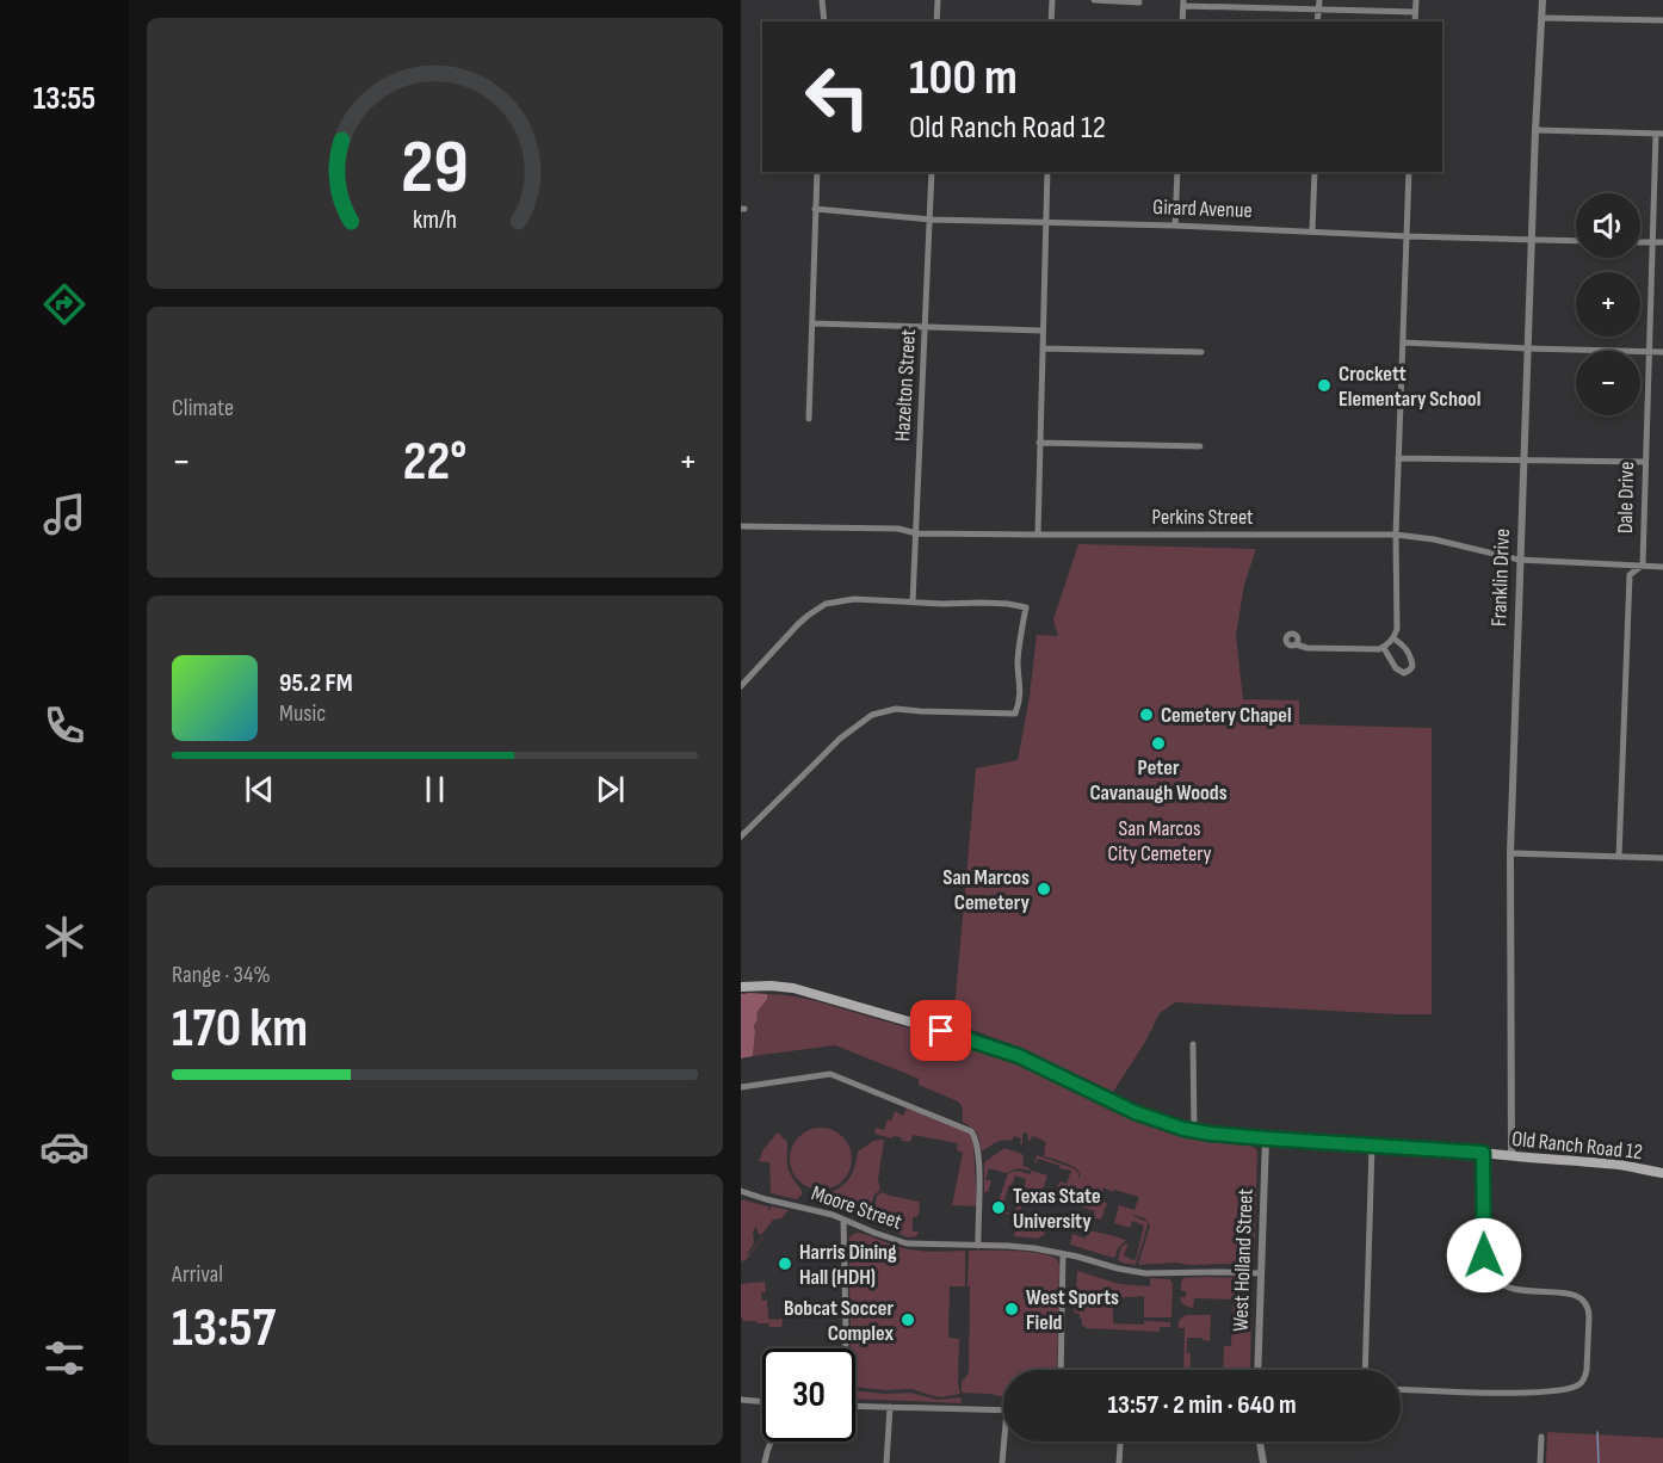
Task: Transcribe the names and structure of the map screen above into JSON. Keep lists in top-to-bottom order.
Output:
{
  "streets": {
    "main road": ["Old Ranch Road 12"],
    "street": [
      "Girard Avenue",
      "Hazelton Street",
      "Dale Drive",
      "Perkins Street",
      "Franklin Drive",
      "Moore Street",
      "West Holland Street"
    ]
  },
  "crossings": [
    ["Girard Avenue", "Hazelton Street"],
    ["Girard Avenue", "Franklin Drive"],
    ["Hazelton Street", "Perkins Street"],
    ["Dale Drive", "Perkins Street"],
    ["Perkins Street", "Franklin Drive"],
    ["Franklin Drive", "Old Ranch Road 12"],
    ["Old Ranch Road 12", "West Holland Street"],
    ["Moore Street", "West Holland Street"]
  ],
  "parks": ["San Marcos City Cemetery"],
  "places": [
    "Crockett Elementary School",
    "Cemetery Chapel",
    "Peter Cavanaugh Woods",
    "San Marcos Cemetery",
    "Texas State University",
    "Harris Dining Hall (HDH)",
    "West Sports Field",
    "Bobcat Soccer Complex"
  ],
  "page": {
    "tabs": "13:55",
    "turn": ["100 m", "Old Ranch Road 12"],
    "map_buttons": ["+", "−"],
    "tile": [
      "Climate",
      ["Range · 34%", "170 km"],
      ["Arrival", "13:57"]
    ],
    "heat": ["−", "22°", "+"],
    "song": ["95.2 FM", "Music"],
    "limit": "30",
    "trip": "13:57 · 2 min · 640 m",
    "gauge": ["29", "km/h"]
  }
}
